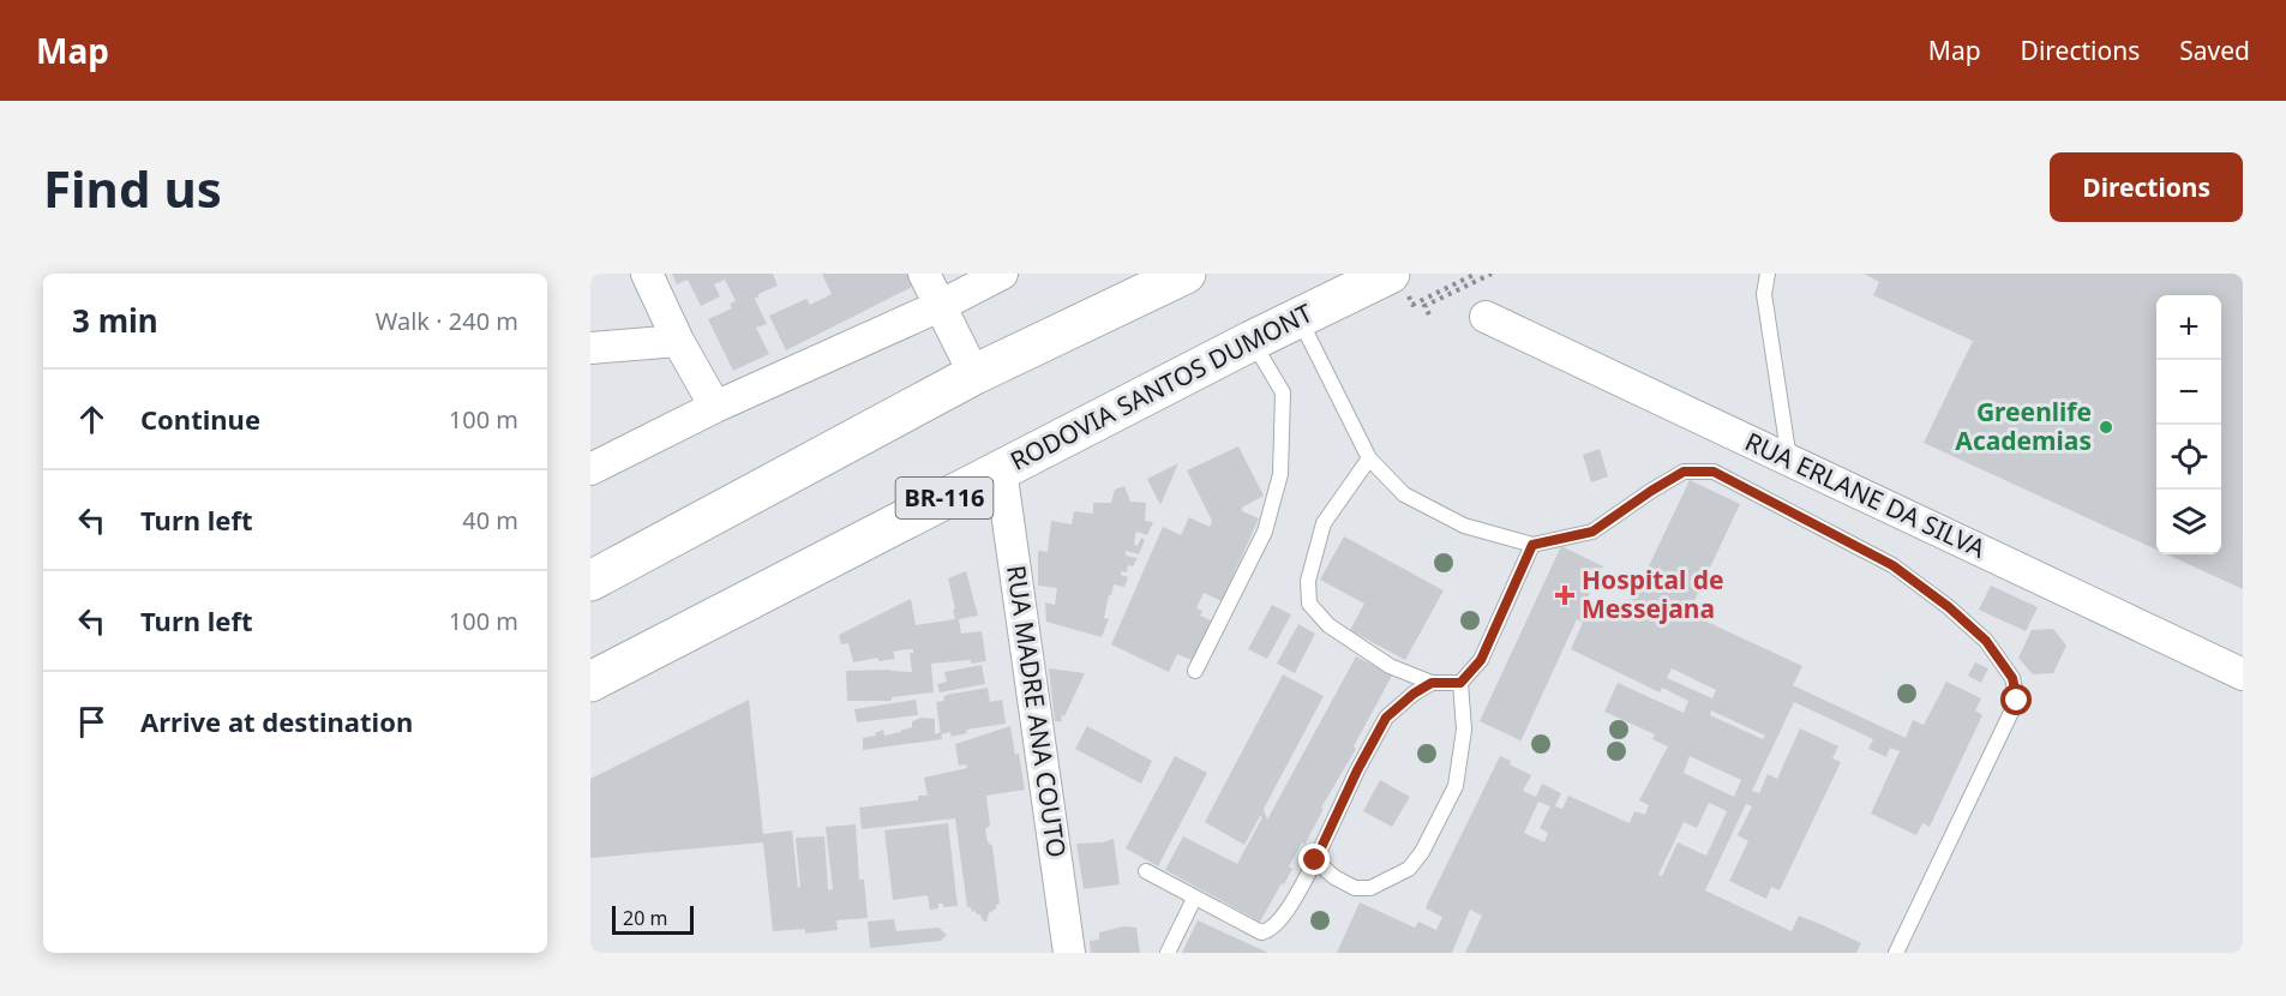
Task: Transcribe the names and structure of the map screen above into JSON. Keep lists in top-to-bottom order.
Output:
{
  "streets": {
    "highway": ["RODOVIA SANTOS DUMONT", "BR-116"],
    "street": ["RUA ERLANE DA SILVA", "RUA MADRE ANA COUTO"]
  },
  "crossings": [
    ["RODOVIA SANTOS DUMONT", "RUA MADRE ANA COUTO"]
  ],
  "places": {
    "other": ["Greenlife Academias"],
    "health": ["Hospital de Messejana"]
  },
  "scale_bar": "20 m",
  "page": {
    "header": "Map",
    "nav": ["Map", "Directions", "Saved"],
    "buttons": "Directions",
    "title": "Find us",
    "heading": ["3 min", "Walk · 240 m"],
    "map_buttons": ["+", "−"],
    "list": [
      ["Continue", "100 m"],
      ["Turn left", "40 m"],
      ["Turn left", "100 m"],
      "Arrive at destination"
    ],
    "scale": "20 m"
  }
}
